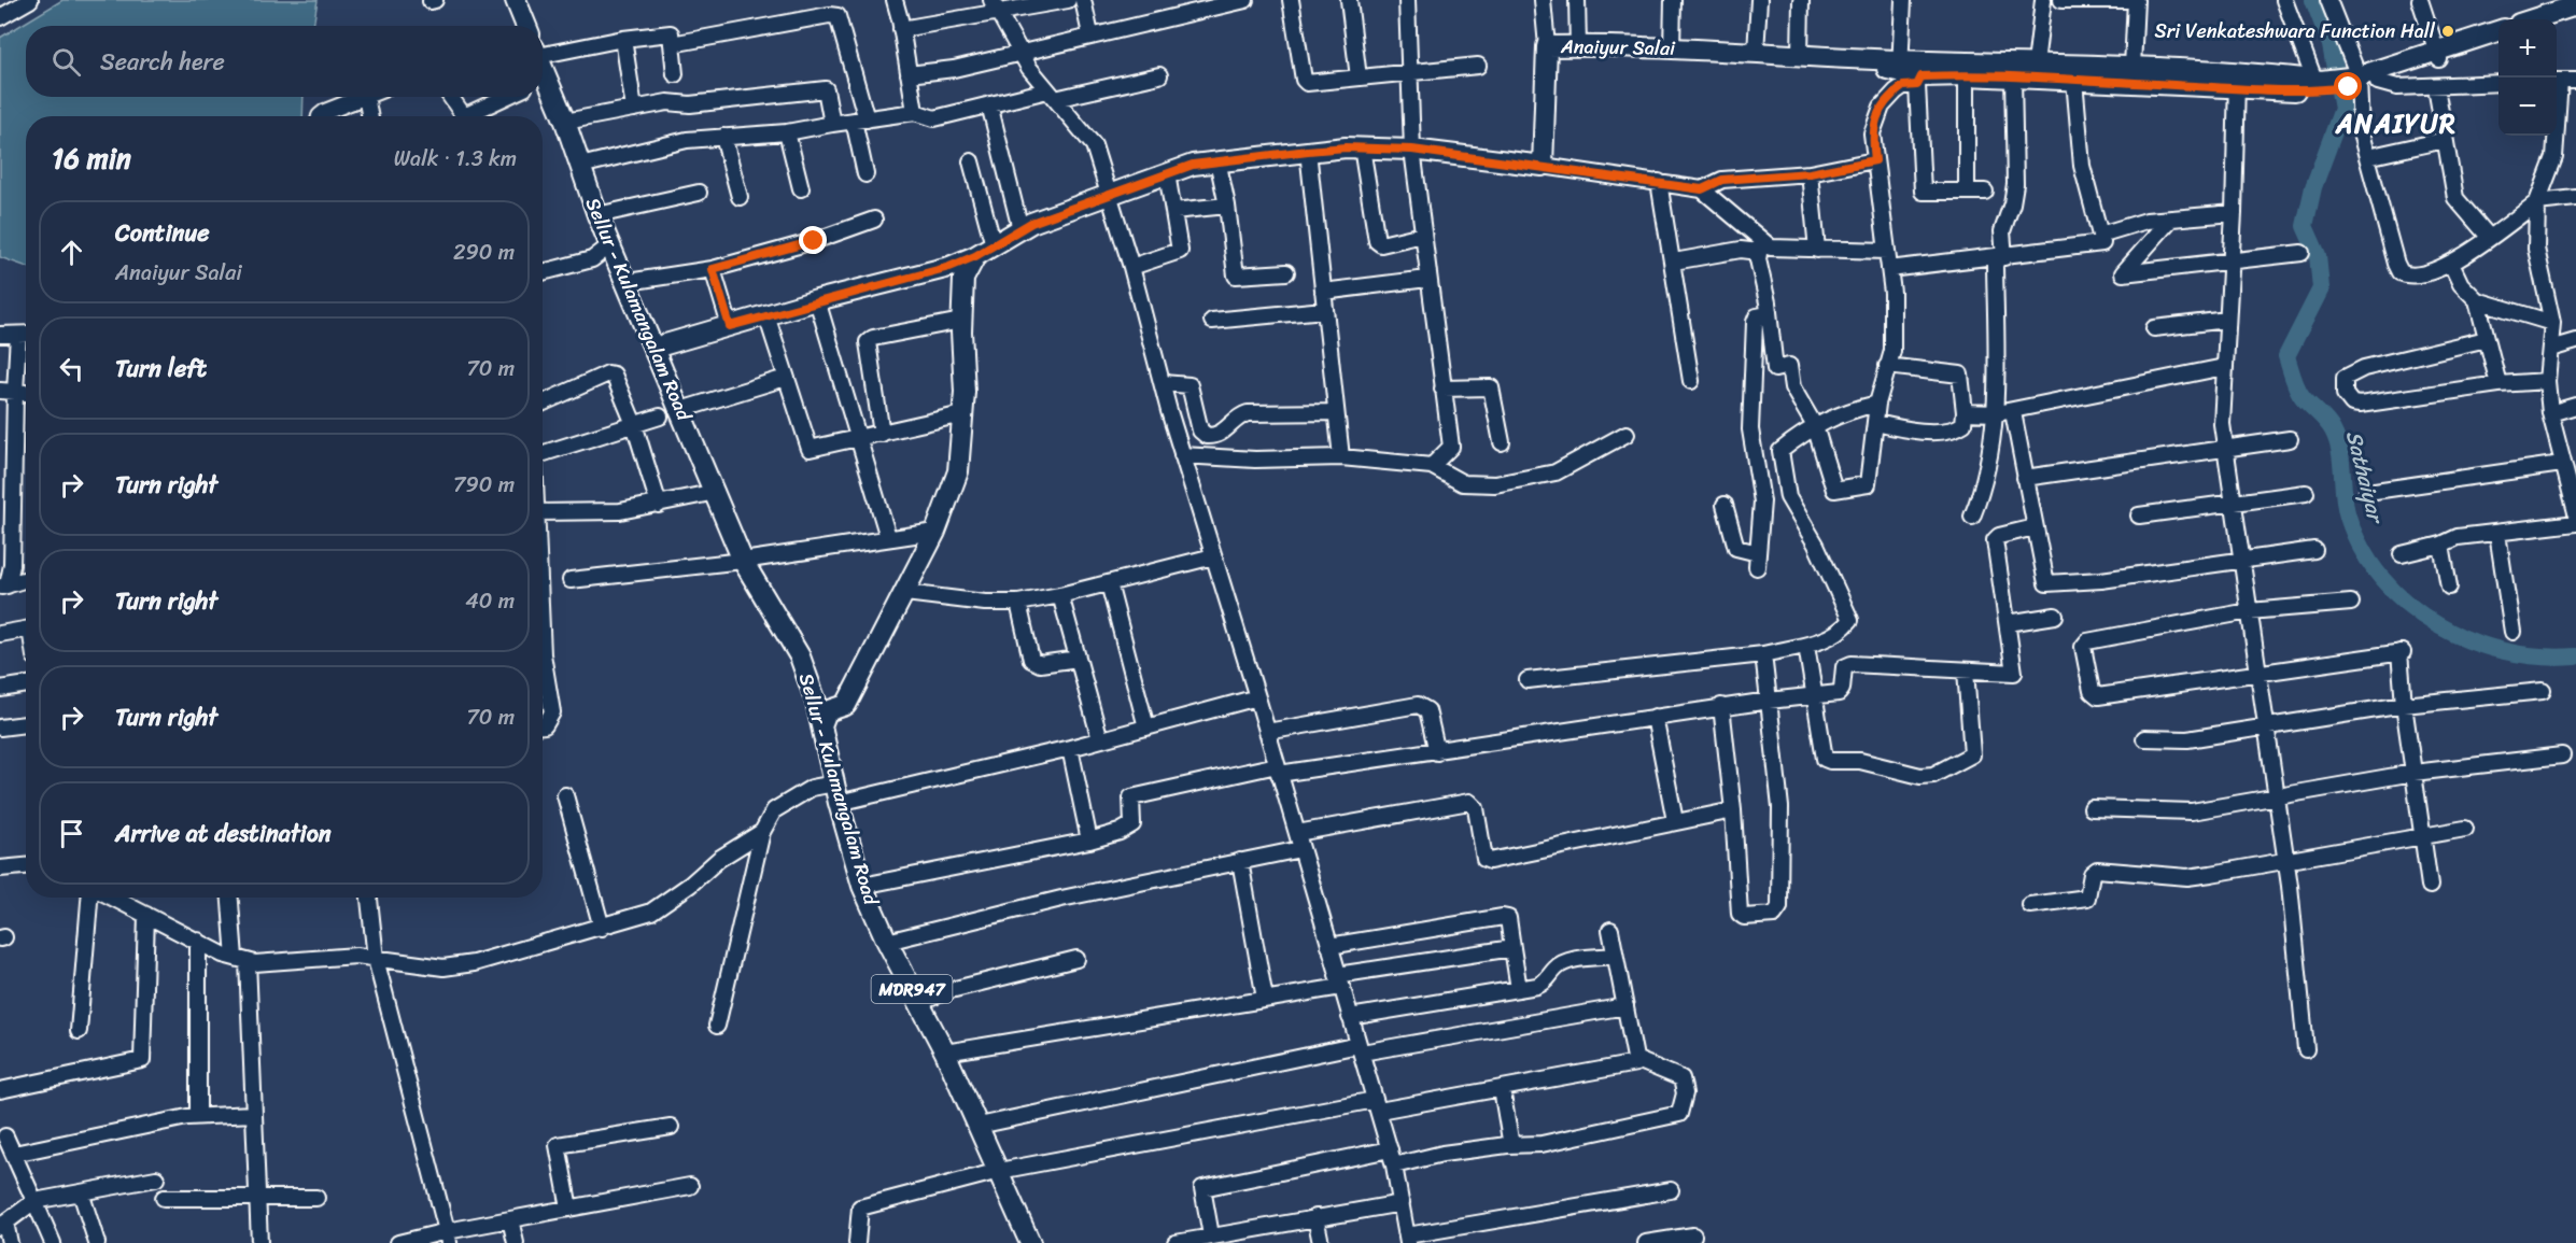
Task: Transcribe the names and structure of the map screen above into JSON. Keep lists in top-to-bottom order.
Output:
{
  "streets": {
    "main road": ["Anaiyur Salai", "Sellur - Kulamangalam Road", "MDR947"]
  },
  "districts": ["ANAIYUR"],
  "water": ["Sathaiyar"],
  "places": ["Sri Venkateshwara Function Hall"],
  "page": {
    "map_buttons": ["+", "−"],
    "search": "Search here",
    "heading": ["16 min", "Walk · 1.3 km"],
    "list": [
      ["Continue", "Anaiyur Salai", "290 m"],
      ["Turn left", "70 m"],
      ["Turn right", "790 m"],
      ["Turn right", "40 m"],
      ["Turn right", "70 m"],
      "Arrive at destination"
    ]
  }
}
